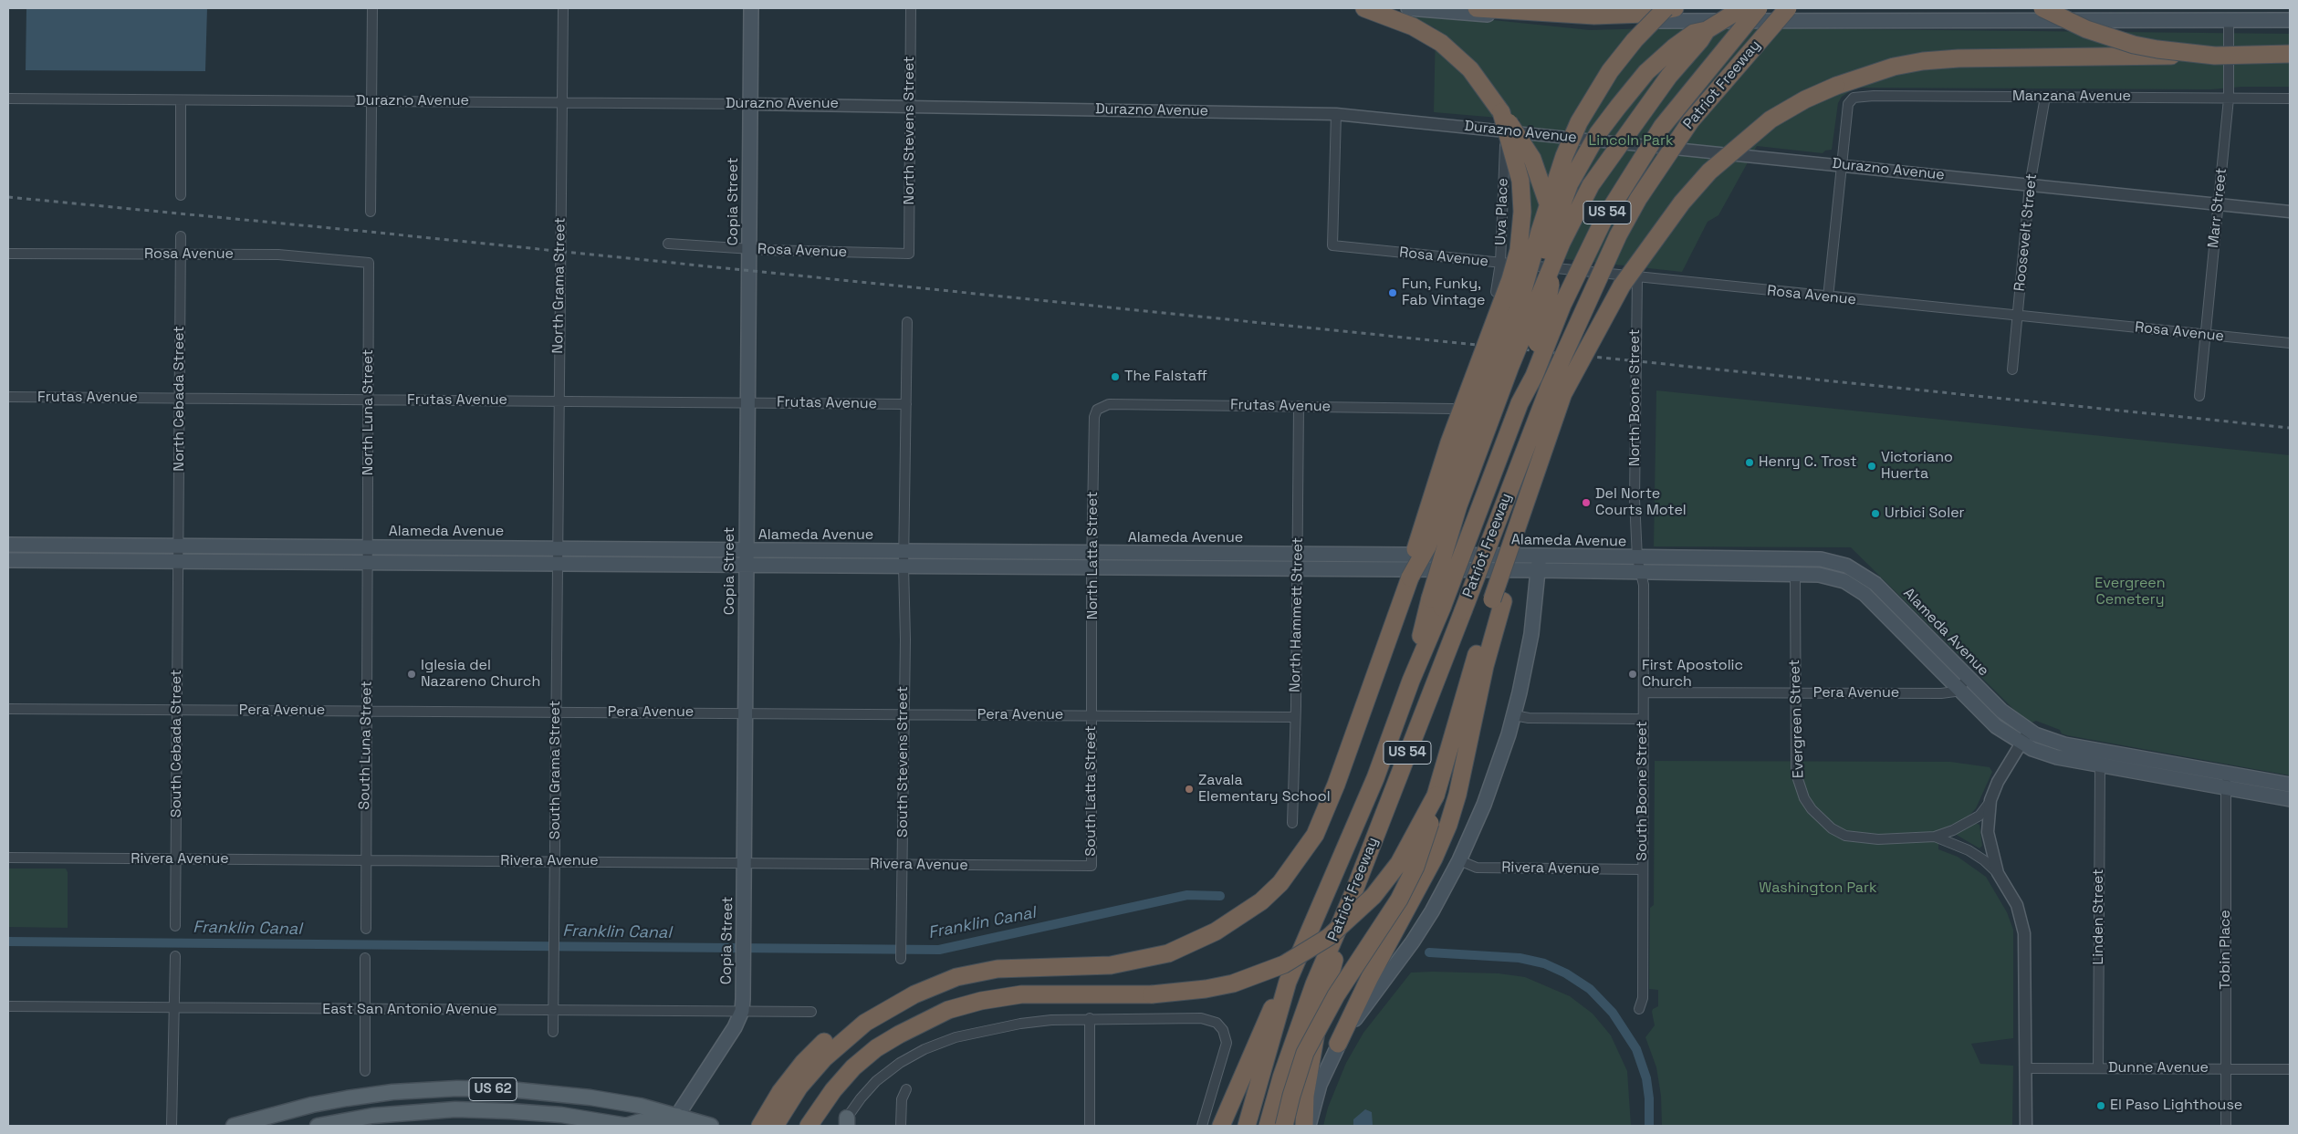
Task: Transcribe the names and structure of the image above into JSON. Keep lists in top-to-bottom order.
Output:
{
  "streets": {
    "highway": ["Patriot Freeway", "US 54"],
    "main road": ["Copia Street", "Alameda Avenue", "US 62"],
    "street": [
      "Manzana Avenue",
      "Durazno Avenue",
      "North Stevens Street",
      "Marr Street",
      "Uva Place",
      "Roosevelt Street",
      "Rosa Avenue",
      "North Grama Street",
      "Frutas Avenue",
      "North Boone Street",
      "North Cebada Street",
      "North Luna Street",
      "North Latta Street",
      "North Hammett Street",
      "Pera Avenue",
      "Evergreen Street",
      "South Cebada Street",
      "South Luna Street",
      "South Stevens Street",
      "South Grama Street",
      "South Latta Street",
      "South Boone Street",
      "Rivera Avenue",
      "Linden Street",
      "Tobin Place",
      "East San Antonio Avenue",
      "Dunne Avenue"
    ]
  },
  "crossings": [
    ["Manzana Avenue", "Durazno Avenue"],
    ["Manzana Avenue", "Marr Street"],
    ["Manzana Avenue", "Roosevelt Street"],
    ["Durazno Avenue", "North Stevens Street"],
    ["Durazno Avenue", "Copia Street"],
    ["Durazno Avenue", "Marr Street"],
    ["Durazno Avenue", "Uva Place"],
    ["Durazno Avenue", "Roosevelt Street"],
    ["Durazno Avenue", "Rosa Avenue"],
    ["Durazno Avenue", "North Grama Street"],
    ["North Stevens Street", "Rosa Avenue"],
    ["Copia Street", "Rosa Avenue"],
    ["Copia Street", "Frutas Avenue"],
    ["Copia Street", "Alameda Avenue"],
    ["Copia Street", "Pera Avenue"],
    ["Copia Street", "Rivera Avenue"],
    ["Copia Street", "East San Antonio Avenue"],
    ["Copia Street", "US 62"],
    ["Marr Street", "Rosa Avenue"],
    ["Uva Place", "Rosa Avenue"],
    ["Roosevelt Street", "Rosa Avenue"],
    ["Rosa Avenue", "North Boone Street"],
    ["Rosa Avenue", "North Cebada Street"],
    ["Rosa Avenue", "North Luna Street"],
    ["North Grama Street", "Frutas Avenue"],
    ["North Grama Street", "Alameda Avenue"],
    ["North Grama Street", "South Grama Street"],
    ["Frutas Avenue", "North Cebada Street"],
    ["Frutas Avenue", "North Luna Street"],
    ["Frutas Avenue", "North Latta Street"],
    ["Frutas Avenue", "North Hammett Street"],
    ["North Boone Street", "Alameda Avenue"],
    ["North Boone Street", "South Boone Street"],
    ["North Cebada Street", "Alameda Avenue"],
    ["North Cebada Street", "South Cebada Street"],
    ["North Luna Street", "Alameda Avenue"],
    ["North Luna Street", "South Luna Street"],
    ["Alameda Avenue", "North Latta Street"],
    ["Alameda Avenue", "North Hammett Street"],
    ["Alameda Avenue", "Pera Avenue"],
    ["Alameda Avenue", "Evergreen Street"],
    ["Alameda Avenue", "South Cebada Street"],
    ["Alameda Avenue", "South Luna Street"],
    ["Alameda Avenue", "South Stevens Street"],
    ["Alameda Avenue", "South Grama Street"],
    ["Alameda Avenue", "South Boone Street"],
    ["Alameda Avenue", "Linden Street"],
    ["Alameda Avenue", "Tobin Place"],
    ["North Latta Street", "Pera Avenue"],
    ["North Latta Street", "South Latta Street"],
    ["North Hammett Street", "Pera Avenue"],
    ["Pera Avenue", "Evergreen Street"],
    ["Pera Avenue", "South Cebada Street"],
    ["Pera Avenue", "South Luna Street"],
    ["Pera Avenue", "South Stevens Street"],
    ["Pera Avenue", "South Grama Street"],
    ["Pera Avenue", "South Latta Street"],
    ["Pera Avenue", "South Boone Street"],
    ["South Cebada Street", "Rivera Avenue"],
    ["South Luna Street", "Rivera Avenue"],
    ["South Stevens Street", "Rivera Avenue"],
    ["South Grama Street", "Rivera Avenue"],
    ["South Grama Street", "East San Antonio Avenue"],
    ["South Latta Street", "Rivera Avenue"],
    ["South Boone Street", "Rivera Avenue"],
    ["Linden Street", "Dunne Avenue"],
    ["Tobin Place", "Dunne Avenue"]
  ],
  "water": ["Franklin Canal"],
  "parks": ["Lincoln Park", "Evergreen Cemetery", "Washington Park"],
  "places": [
    "Fun, Funky, Fab Vintage",
    "The Falstaff",
    "Henry C. Trost",
    "Victoriano Huerta",
    "Del Norte Courts Motel",
    "Urbici Soler",
    "Iglesia del Nazareno Church",
    "First Apostolic Church",
    "Zavala Elementary School",
    "El Paso Lighthouse"
  ]
}
